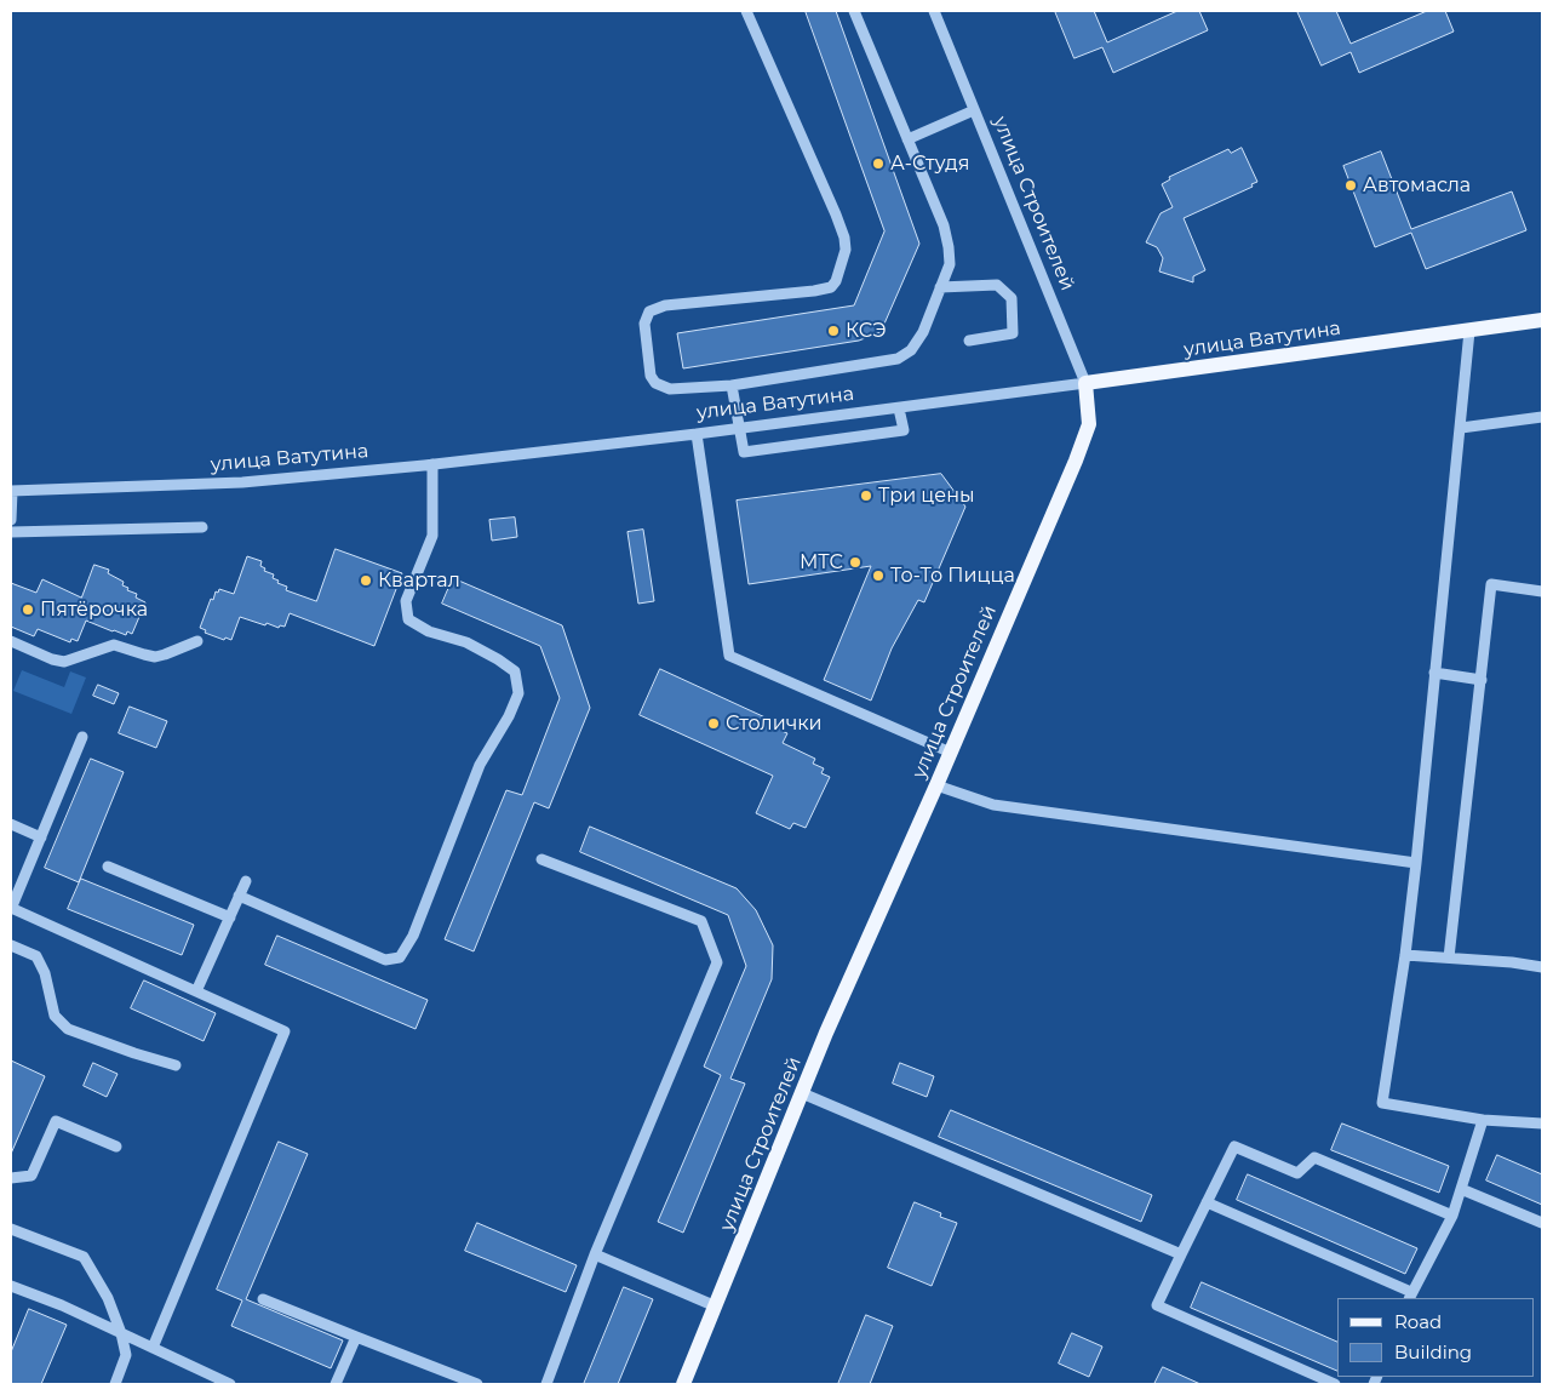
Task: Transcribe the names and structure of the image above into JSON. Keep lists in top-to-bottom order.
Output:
{
  "streets": {
    "main road": ["улица Строителей", "улица Ватутина"]
  },
  "crossings": [
    ["улица Строителей", "улица Ватутина"]
  ],
  "places": [
    "А-Студя",
    "Автомасла",
    "КСЭ",
    "Три цены",
    "МТС",
    "То-То Пицца",
    "Квартал",
    "Пятёрочка",
    "Столички"
  ],
  "legend": ["Road", "Building"]
}
